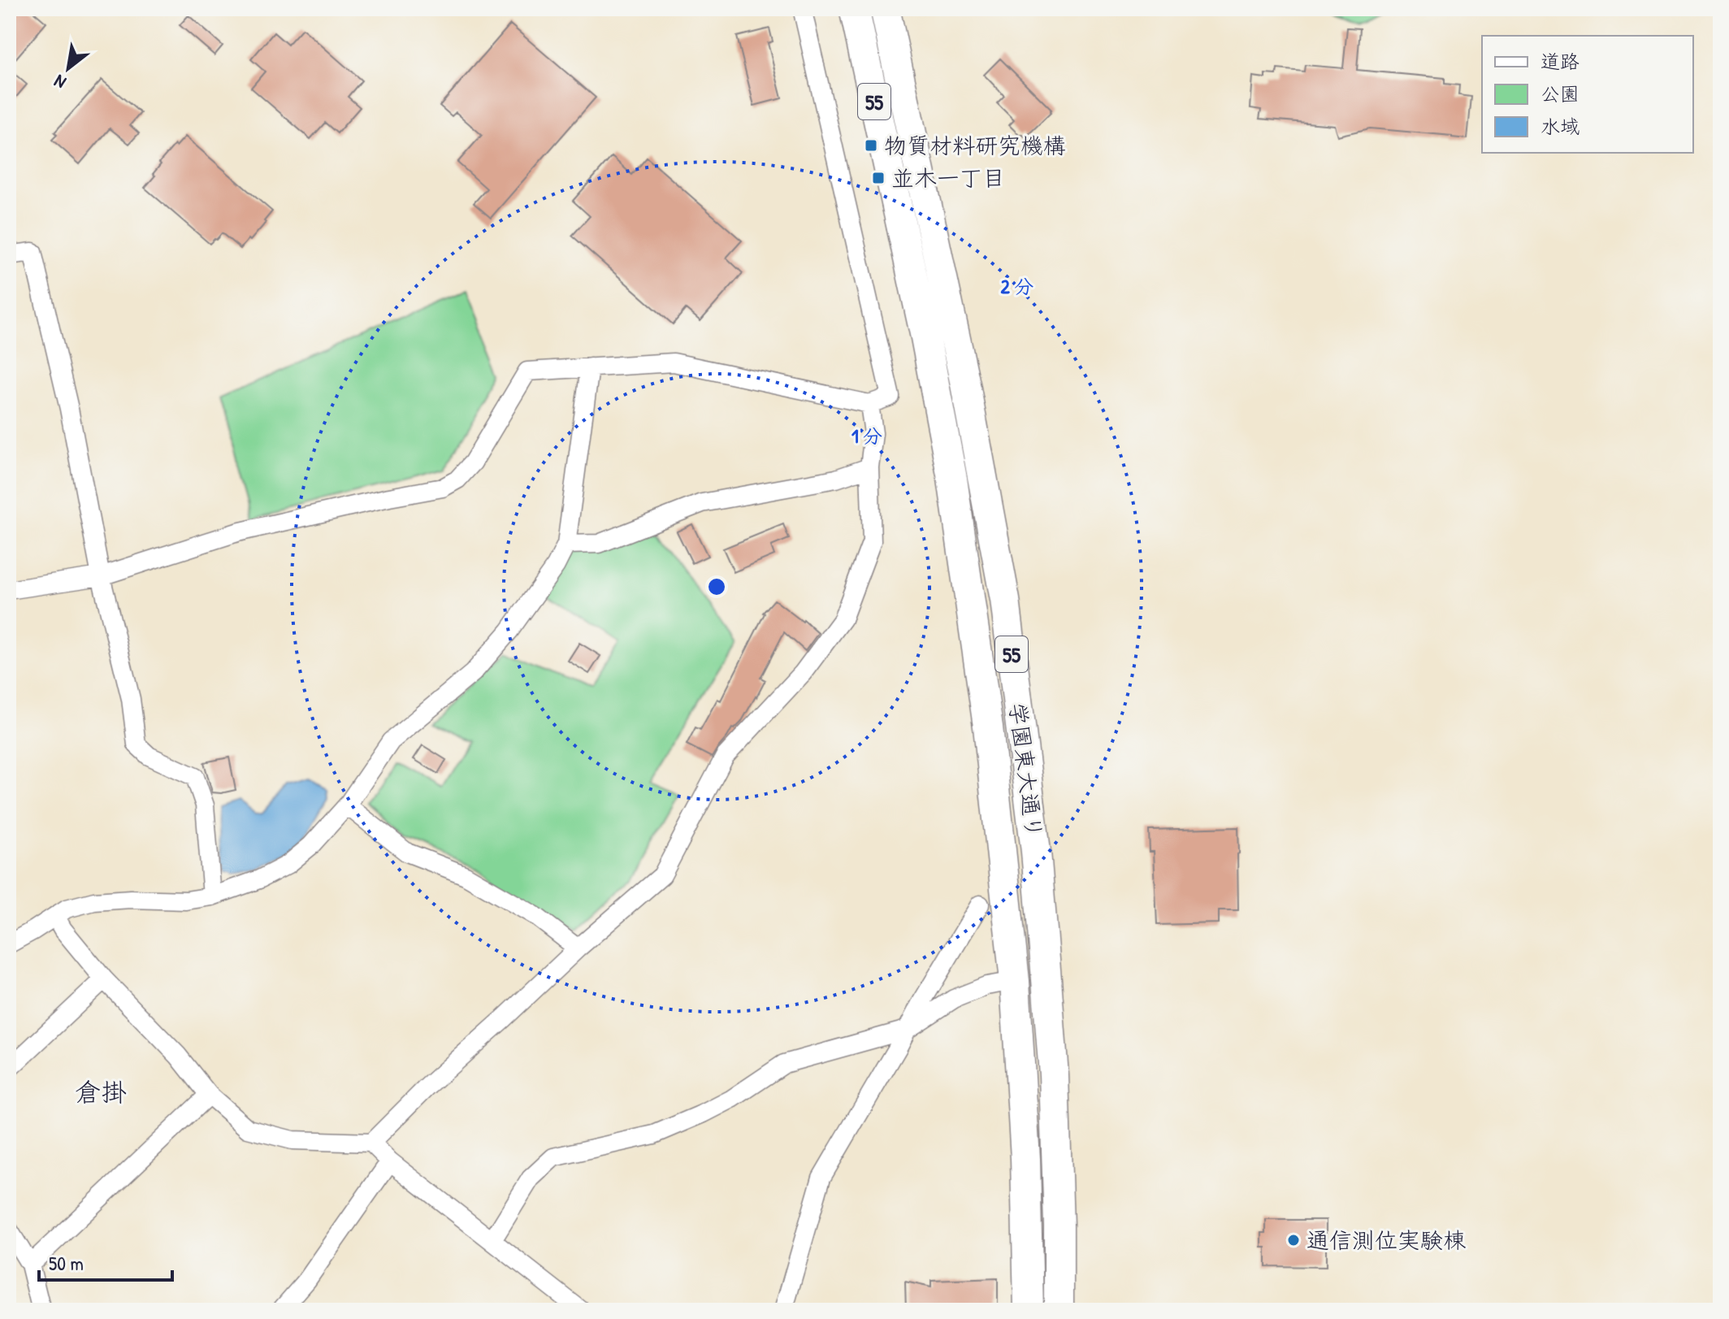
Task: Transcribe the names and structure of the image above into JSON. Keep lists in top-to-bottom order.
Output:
{
  "streets": {
    "main road": ["55", "学園東大通り"]
  },
  "districts": ["倉掛"],
  "places": {
    "transit": ["物質材料研究機構", "並木一丁目"],
    "other": ["通信測位実験棟"]
  },
  "legend": ["道路", "公園", "水域"],
  "scale_bar": "50 m",
  "north": "bottom left",
  "rings": ["2 分", "1 分"]
}
